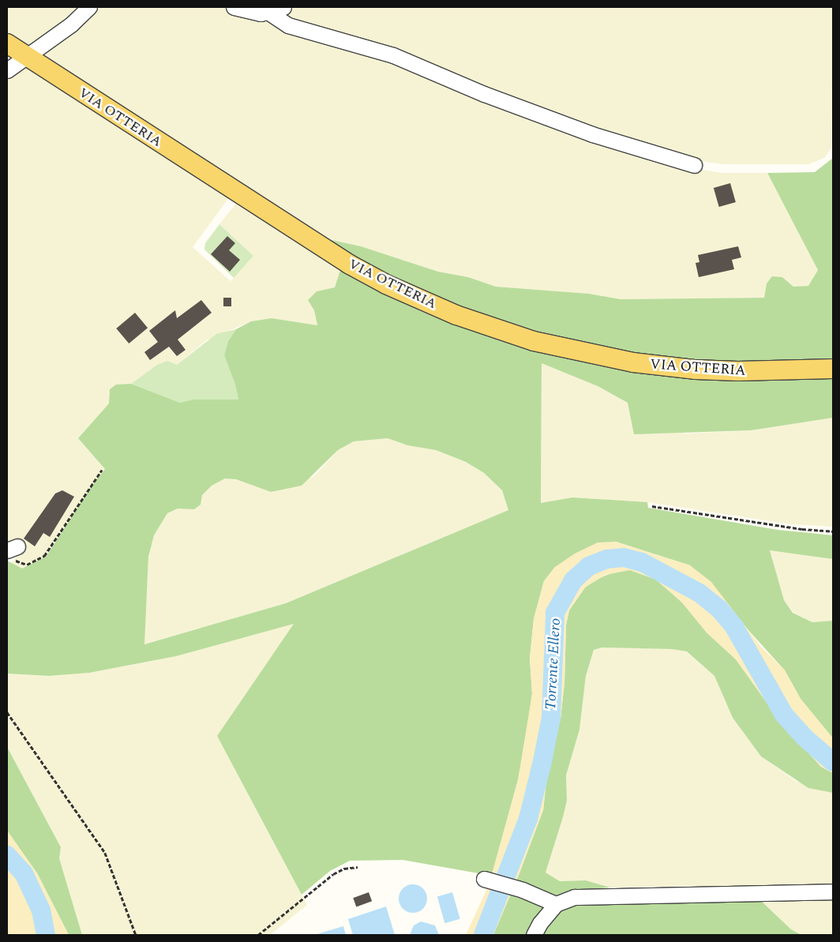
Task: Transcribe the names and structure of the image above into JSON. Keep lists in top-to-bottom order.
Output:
{
  "streets": {
    "main road": ["VIA OTTERIA"]
  },
  "water": ["Torrente Ellero"]
}
